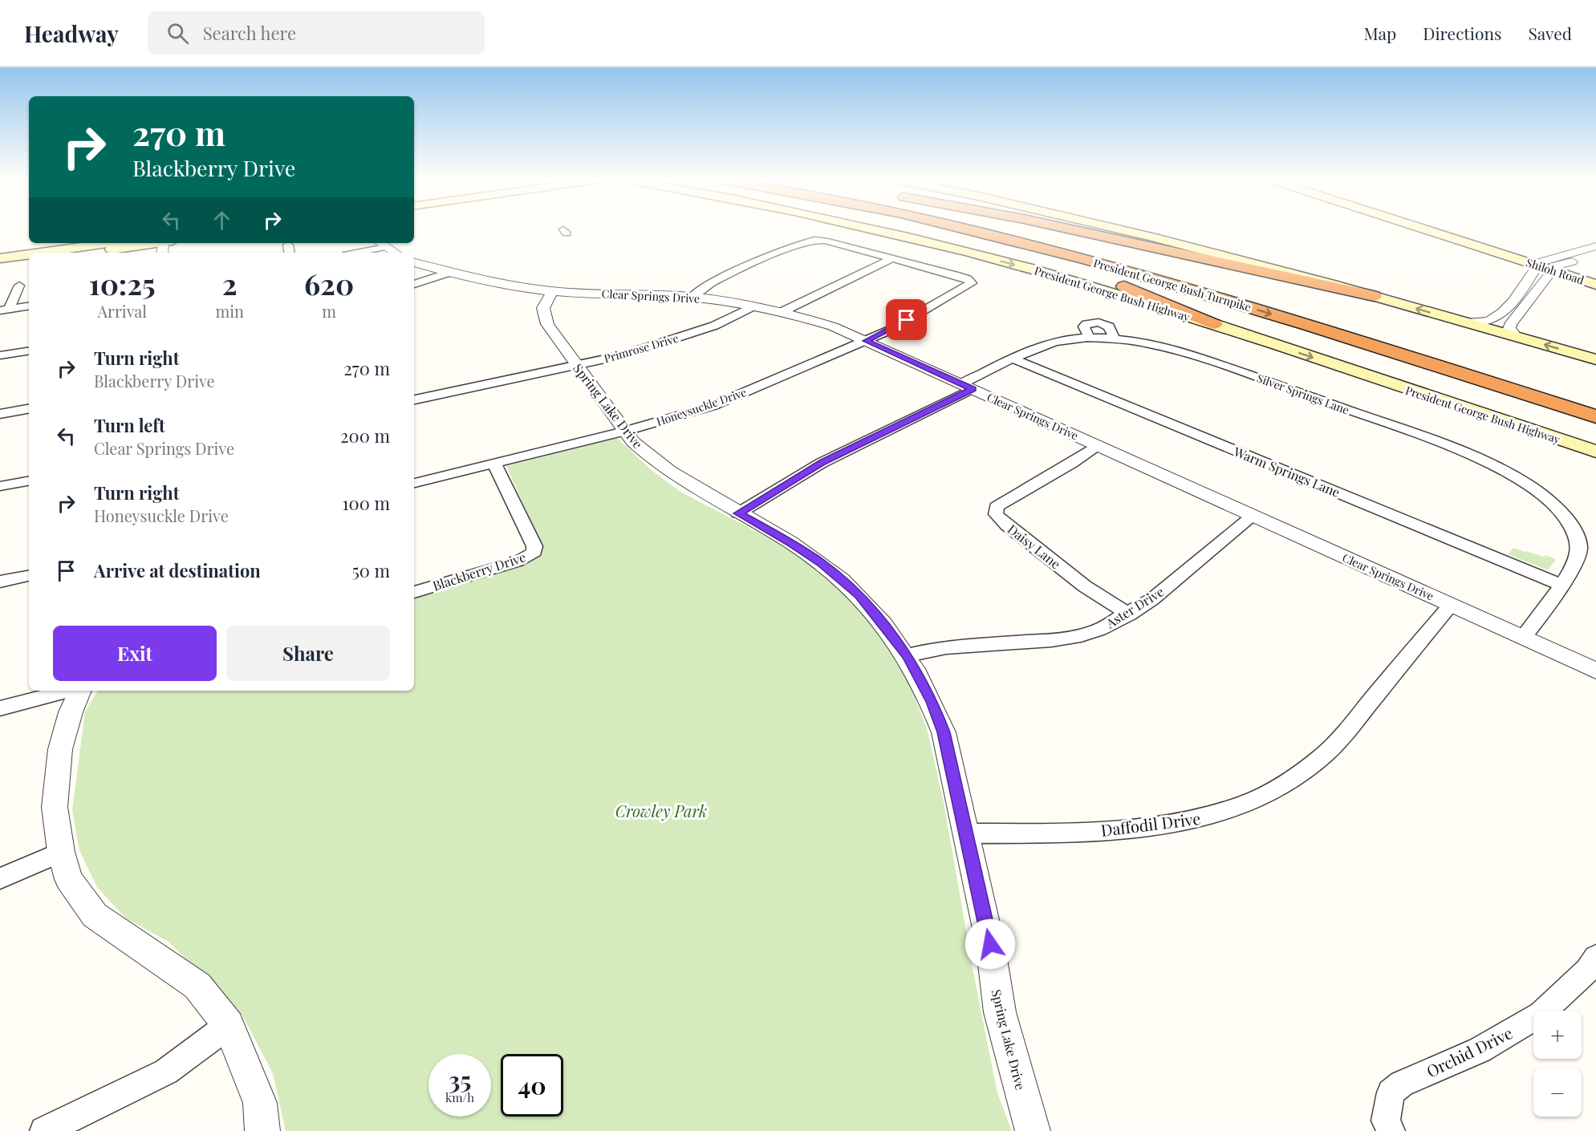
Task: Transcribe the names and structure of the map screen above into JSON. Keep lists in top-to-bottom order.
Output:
{
  "streets": {
    "highway": ["President George Bush Turnpike"],
    "main road": ["Shiloh Road", "President George Bush Highway"],
    "street": [
      "Clear Springs Drive",
      "Primrose Drive",
      "Silver Springs Lane",
      "Spring Lake Drive",
      "Honeysuckle Drive",
      "Warm Springs Lane",
      "Daisy Lane",
      "Blackberry Drive",
      "Aster Drive",
      "Daffodil Drive",
      "Orchid Drive"
    ]
  },
  "crossings": [
    ["Clear Springs Drive", "Primrose Drive"],
    ["Clear Springs Drive", "Silver Springs Lane"],
    ["Clear Springs Drive", "Spring Lake Drive"],
    ["Clear Springs Drive", "Honeysuckle Drive"],
    ["Clear Springs Drive", "Daisy Lane"],
    ["Clear Springs Drive", "Aster Drive"],
    ["Clear Springs Drive", "Daffodil Drive"],
    ["Primrose Drive", "Spring Lake Drive"],
    ["Silver Springs Lane", "Warm Springs Lane"],
    ["Spring Lake Drive", "Honeysuckle Drive"],
    ["Spring Lake Drive", "Aster Drive"],
    ["Spring Lake Drive", "Daffodil Drive"],
    ["Honeysuckle Drive", "Blackberry Drive"],
    ["Daisy Lane", "Aster Drive"]
  ],
  "parks": ["Crowley Park"],
  "page": {
    "header": "Headway",
    "search": "Search here",
    "nav": ["Map", "Directions", "Saved"],
    "turn": ["270 m", "Blackberry Drive"],
    "eta": [
      "10:25",
      "Arrival",
      "2",
      "min",
      "620",
      "m"
    ],
    "list": [
      {
        "name": "Turn right",
        "note": "Blackberry Drive",
        "value": "270 m"
      },
      {
        "name": "Turn left",
        "note": "Clear Springs Drive",
        "value": "200 m"
      },
      {
        "name": "Turn right",
        "note": "Honeysuckle Drive",
        "value": "100 m"
      },
      {
        "name": "Arrive at destination",
        "value": "50 m"
      }
    ],
    "buttons": ["Exit", "Share"],
    "map_buttons": ["+", "−"],
    "speed": "35 km/h",
    "limit": "40"
  }
}
